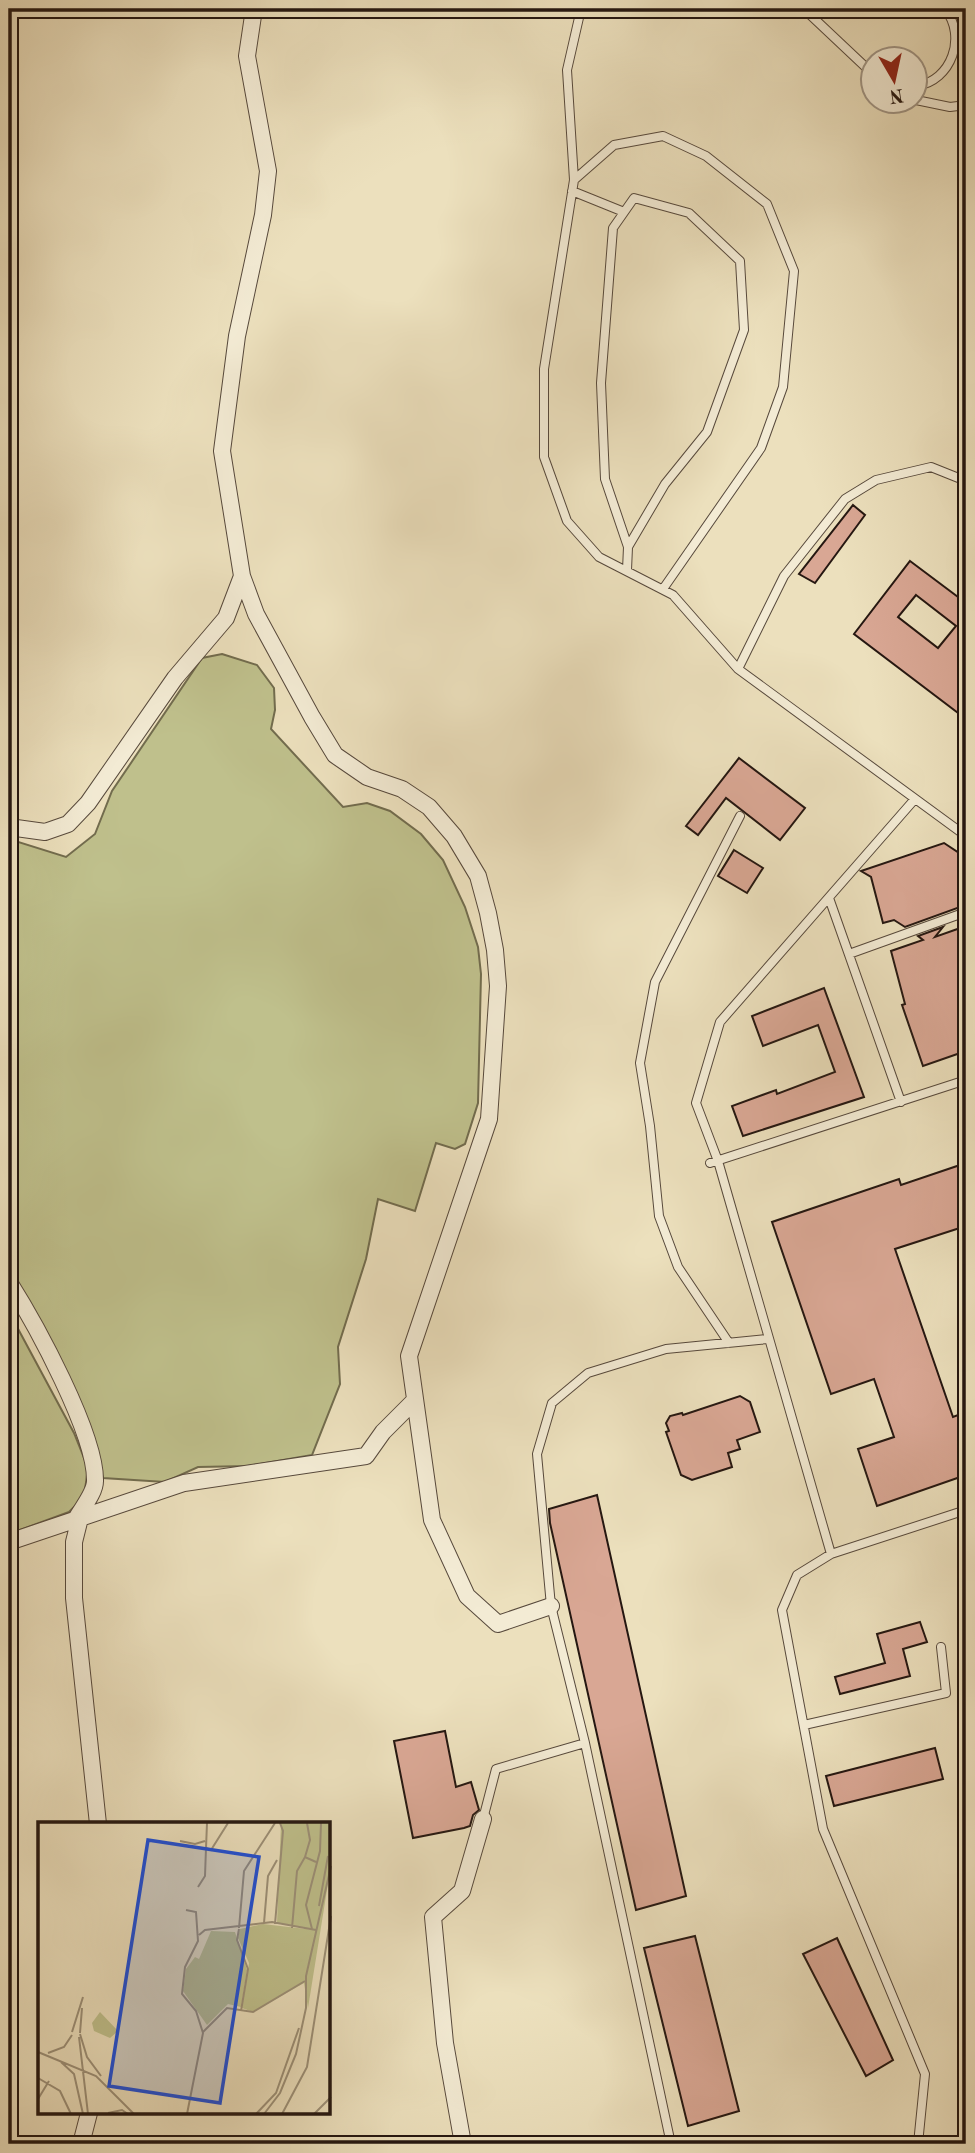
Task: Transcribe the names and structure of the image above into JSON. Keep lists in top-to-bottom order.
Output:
{
  "north": "bottom"
}
